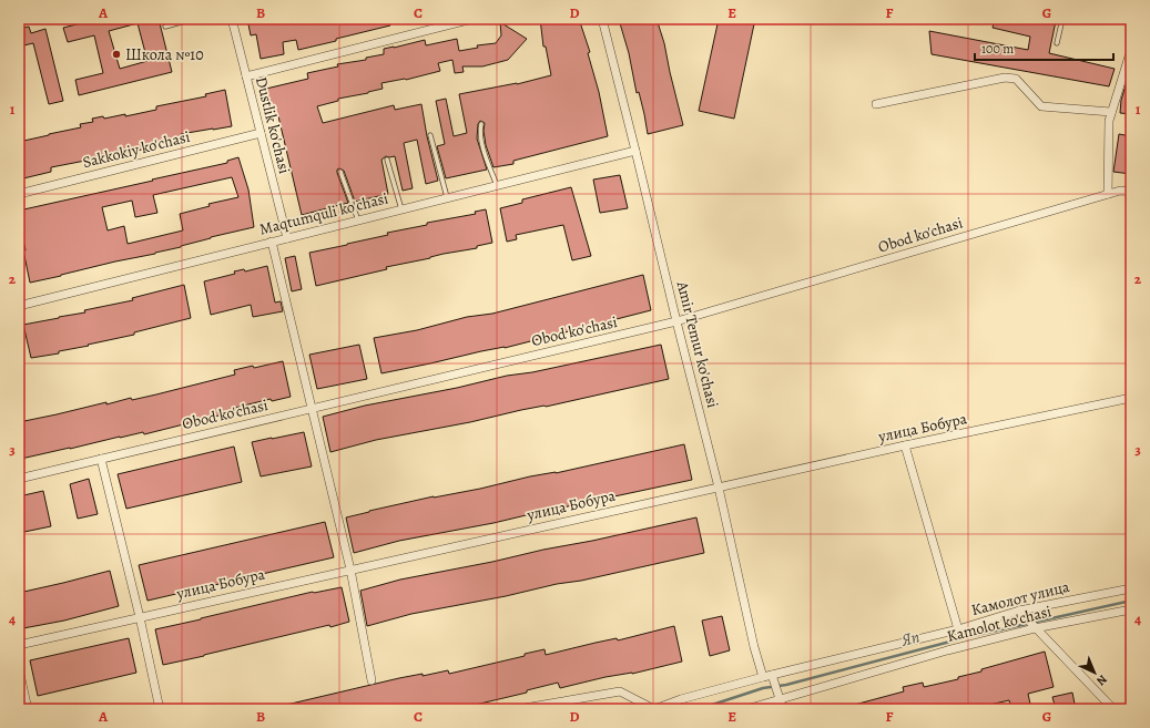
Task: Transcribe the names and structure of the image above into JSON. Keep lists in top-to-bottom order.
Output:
{
  "streets": {
    "street": [
      "Dustlik ko'chasi",
      "Sakkokiy ko'chasi",
      "Maqtumquli ko'chasi",
      "Obod ko'chasi",
      "Amir Temur ko'chasi",
      "улица Бобура",
      "Камолот улица",
      "Kamolot ko'chasi"
    ]
  },
  "crossings": [
    ["Dustlik ko'chasi", "Sakkokiy ko'chasi"],
    ["Dustlik ko'chasi", "Maqtumquli ko'chasi"],
    ["Maqtumquli ko'chasi", "Amir Temur ko'chasi"],
    ["Obod ko'chasi", "Amir Temur ko'chasi"],
    ["Amir Temur ko'chasi", "улица Бобура"],
    ["Amir Temur ko'chasi", "Камолот улица"]
  ],
  "water": ["Яп"],
  "places": ["Школа №10"],
  "scale_bar": "100 m",
  "north": "bottom right",
  "grid": {
    "columns": [
      "A",
      "B",
      "C",
      "D",
      "E",
      "F",
      "G"
    ],
    "rows": [
      "1",
      "2",
      "3",
      "4"
    ]
  }
}
